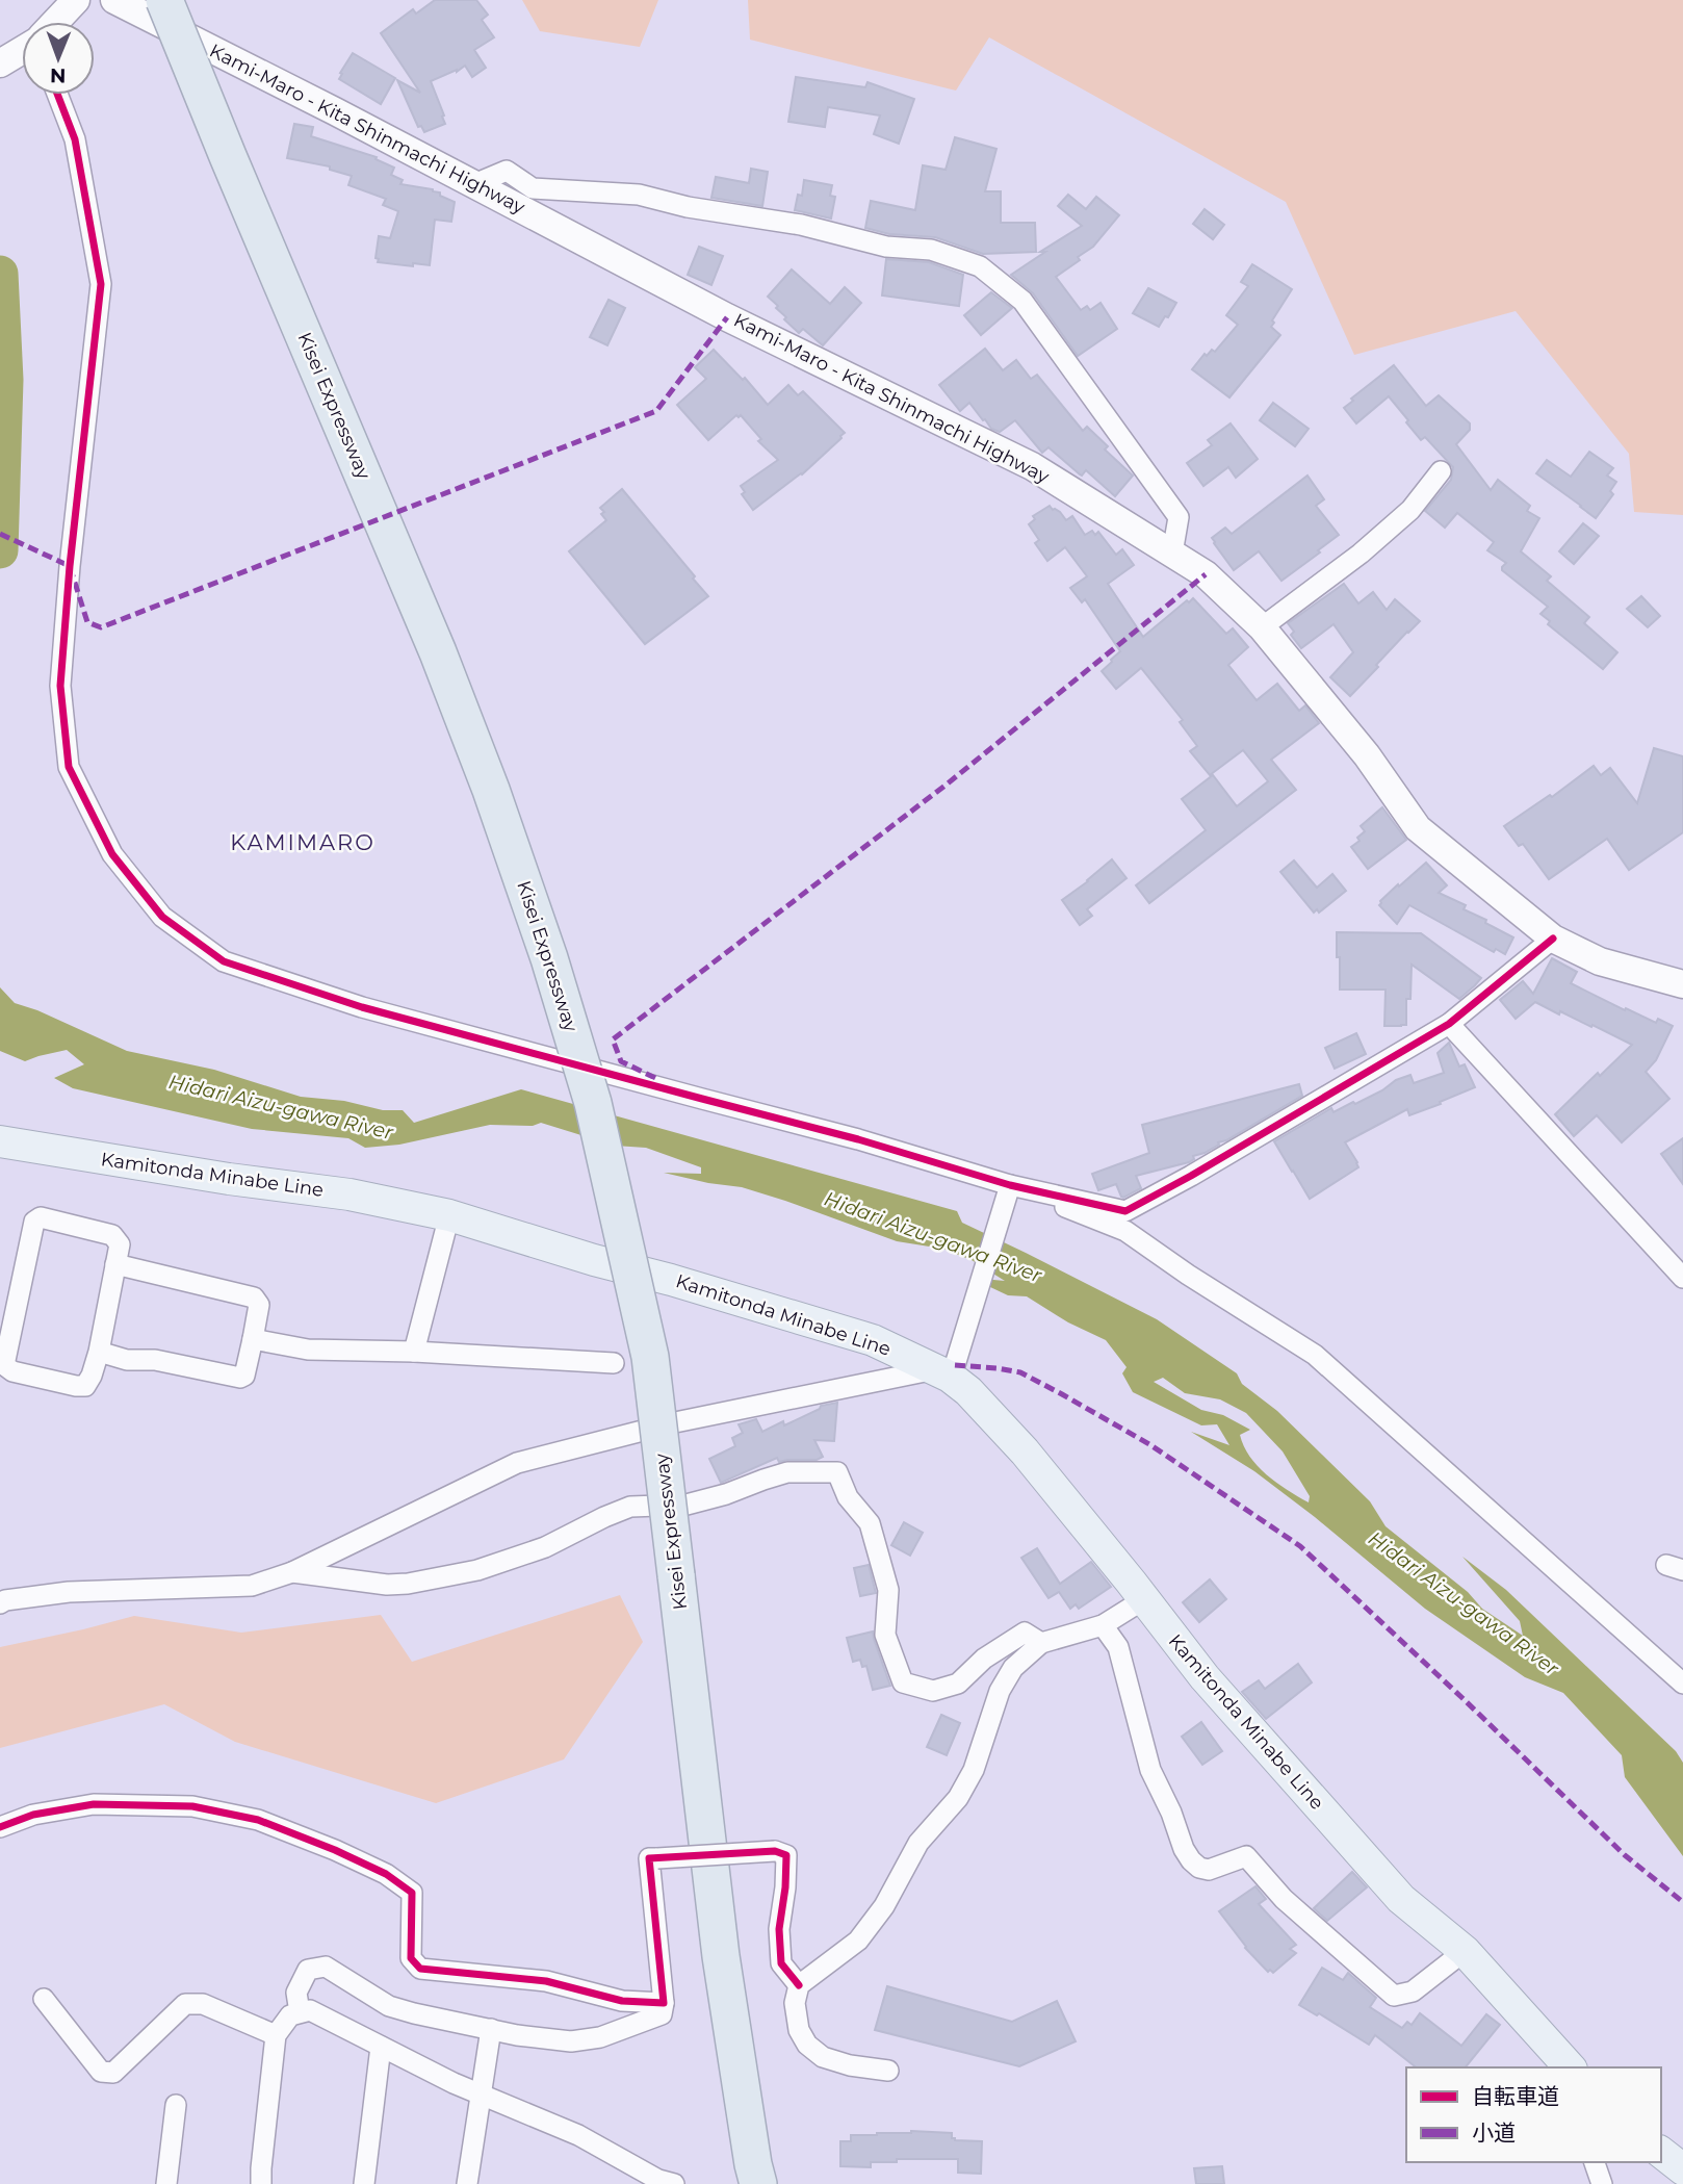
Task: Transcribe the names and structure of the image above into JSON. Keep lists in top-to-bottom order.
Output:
{
  "streets": {
    "highway": ["Kisei Expressway"],
    "main road": ["Kami-Maro - Kita Shinmachi Highway", "Kamitonda Minabe Line"]
  },
  "districts": ["KAMIMARO"],
  "water": ["Hidari Aizu-gawa River"],
  "legend": ["自転車道", "小道"],
  "north": "bottom"
}
